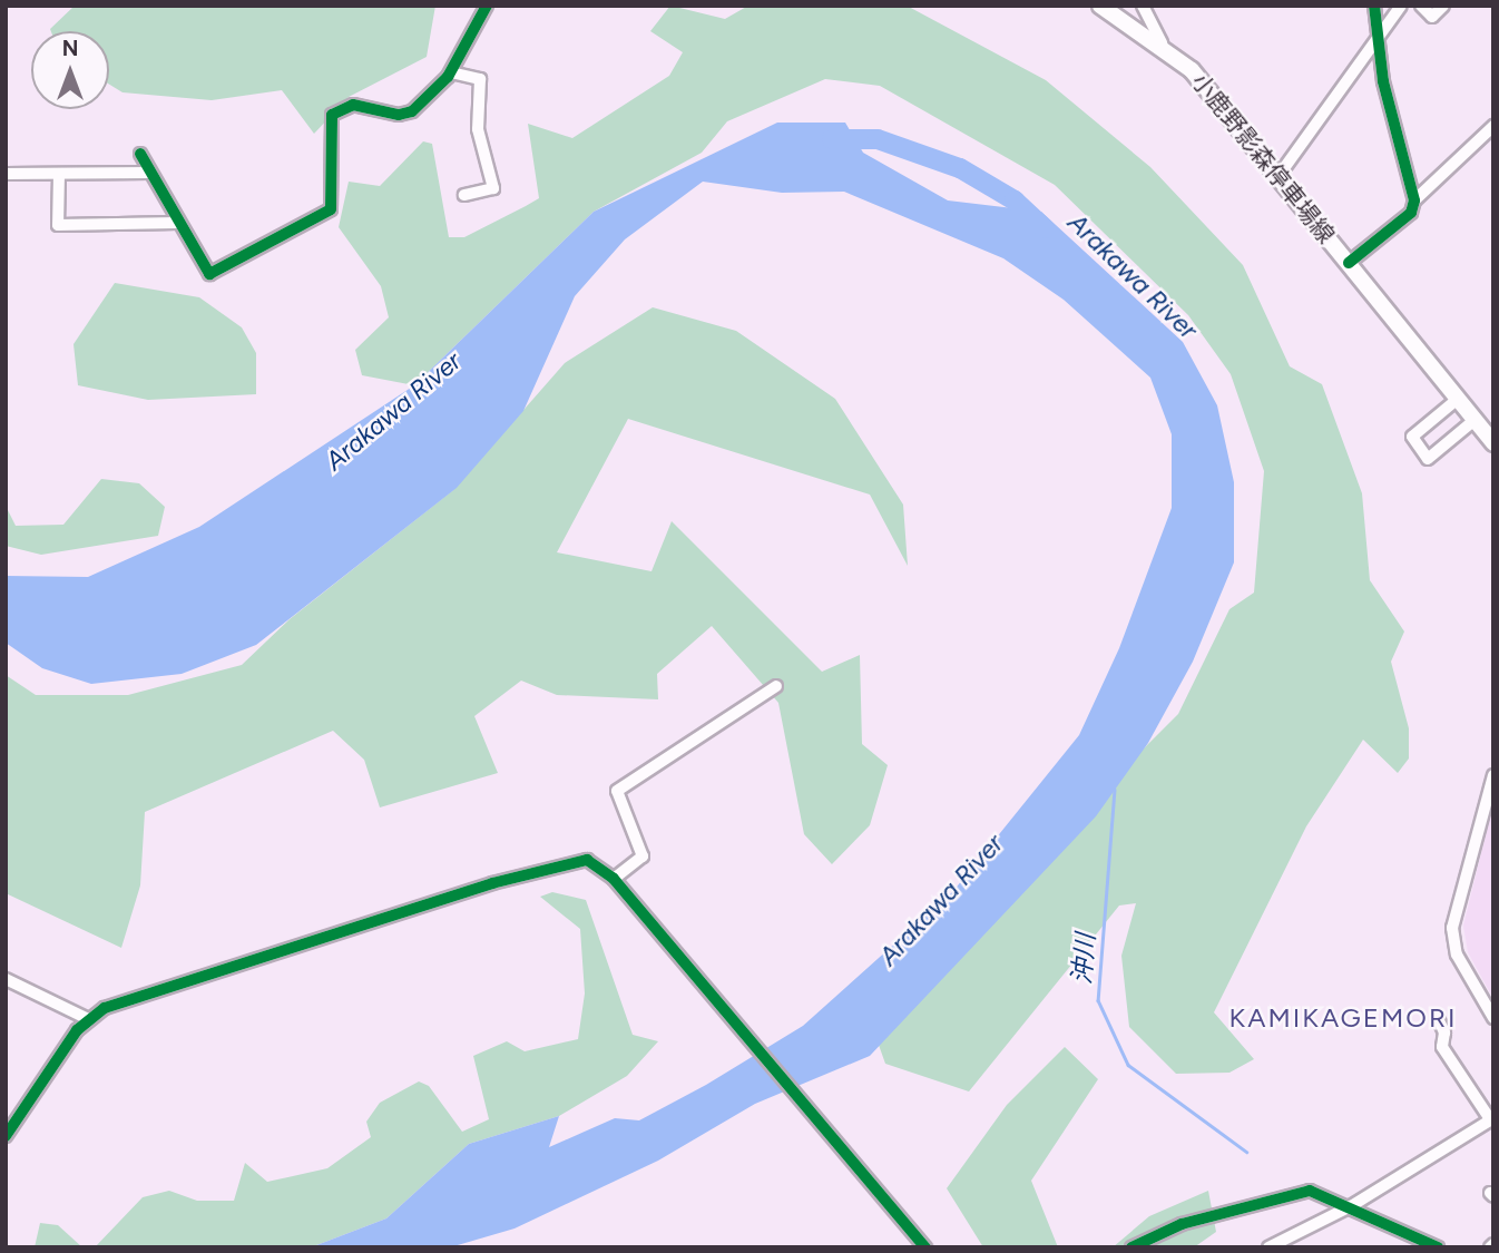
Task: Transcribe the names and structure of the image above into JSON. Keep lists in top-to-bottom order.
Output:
{
  "streets": {
    "main road": ["小鹿野影森停車場線"]
  },
  "districts": ["KAMIKAGEMORI"],
  "water": ["Arakawa River", "沖川"],
  "north": "top"
}
